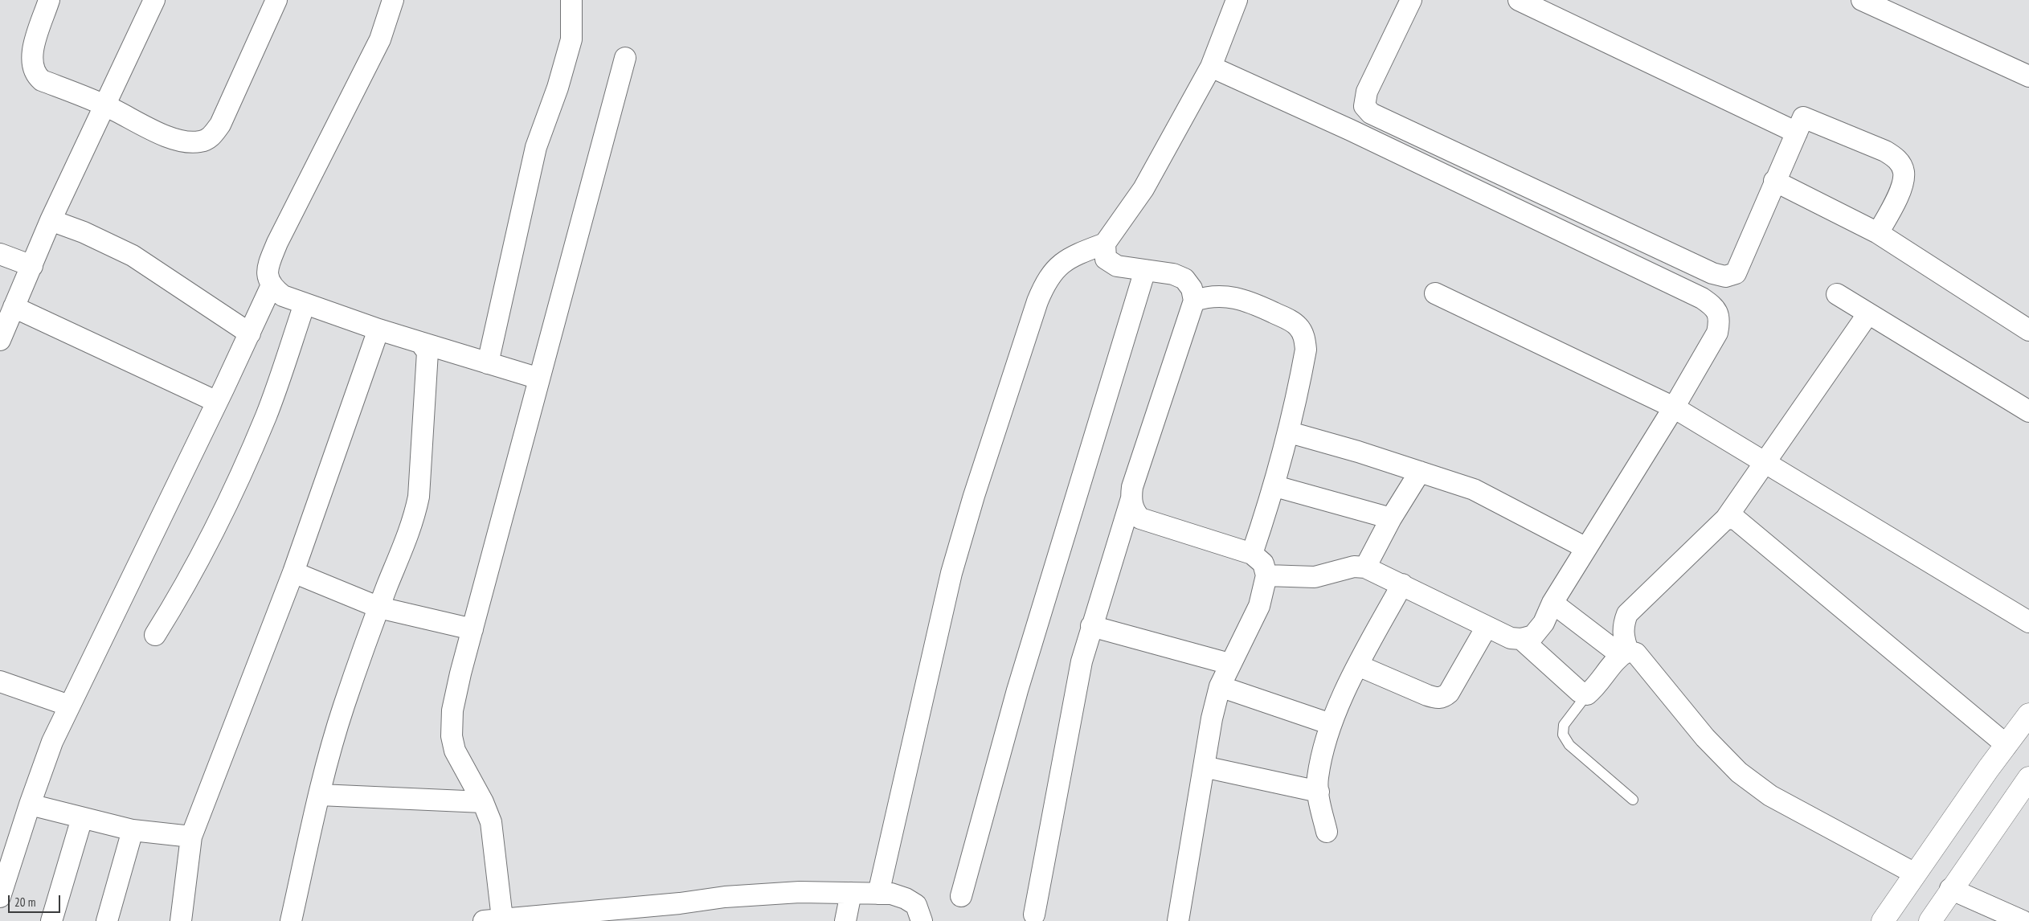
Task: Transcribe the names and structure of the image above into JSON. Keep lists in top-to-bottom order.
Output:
{
  "scale_bar": "20 m"
}
